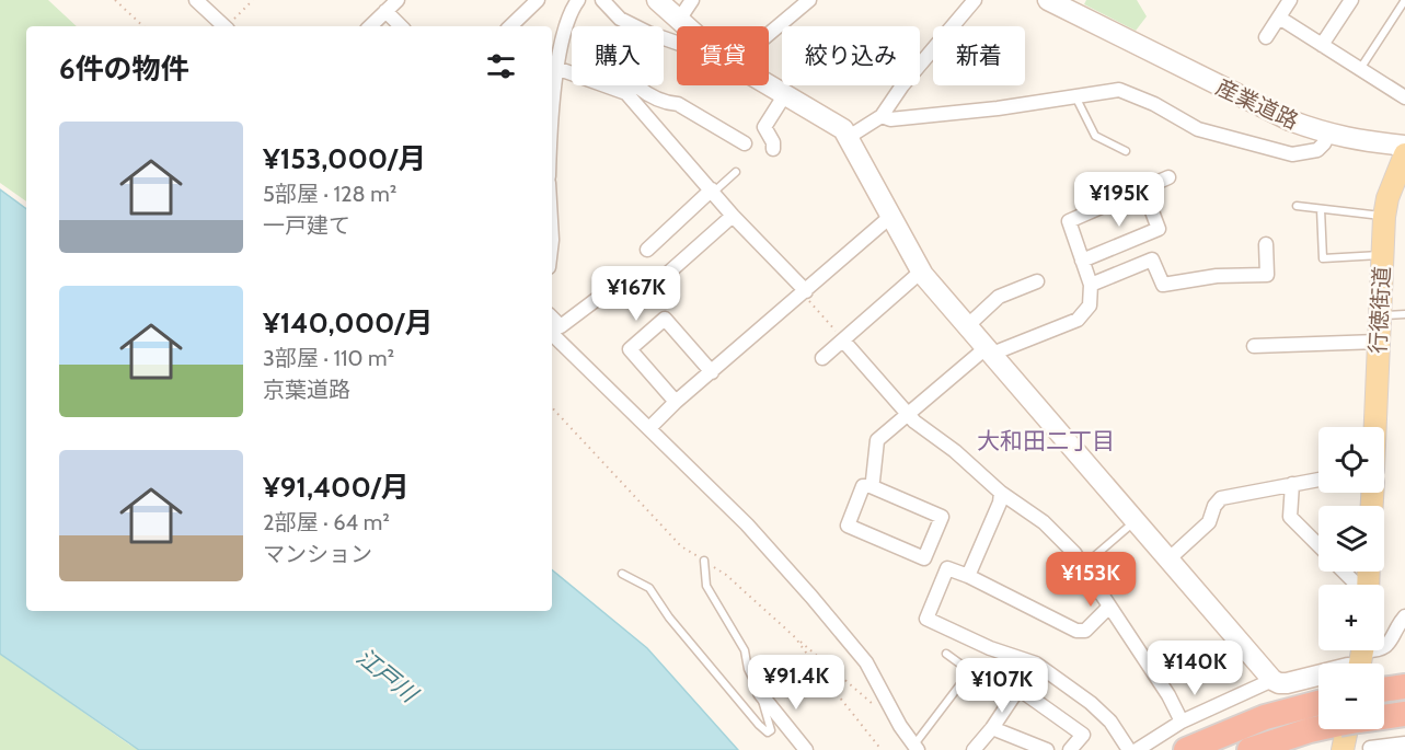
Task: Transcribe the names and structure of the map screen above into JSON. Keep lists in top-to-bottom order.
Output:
{
  "streets": {
    "main road": ["行徳街道"],
    "street": ["産業道路"]
  },
  "districts": ["大和田二丁目"],
  "water": ["江戸川"],
  "page": {
    "chip": [
      "購入",
      "賃貸",
      "絞り込み",
      "新着"
    ],
    "heading": "6件の物件",
    "list": [
      {
        "name": "¥153,000/月",
        "note": "5部屋 · 128 m² · 一戸建て"
      },
      {
        "name": "¥140,000/月",
        "note": "3部屋 · 110 m² · 京葉道路"
      },
      {
        "name": "¥91,400/月",
        "note": "2部屋 · 64 m² · マンション"
      }
    ],
    "price": [
      "¥195K",
      "¥167K",
      "¥153K",
      "¥140K",
      "¥91.4K",
      "¥107K"
    ],
    "map_buttons": ["+", "−"]
  }
}
